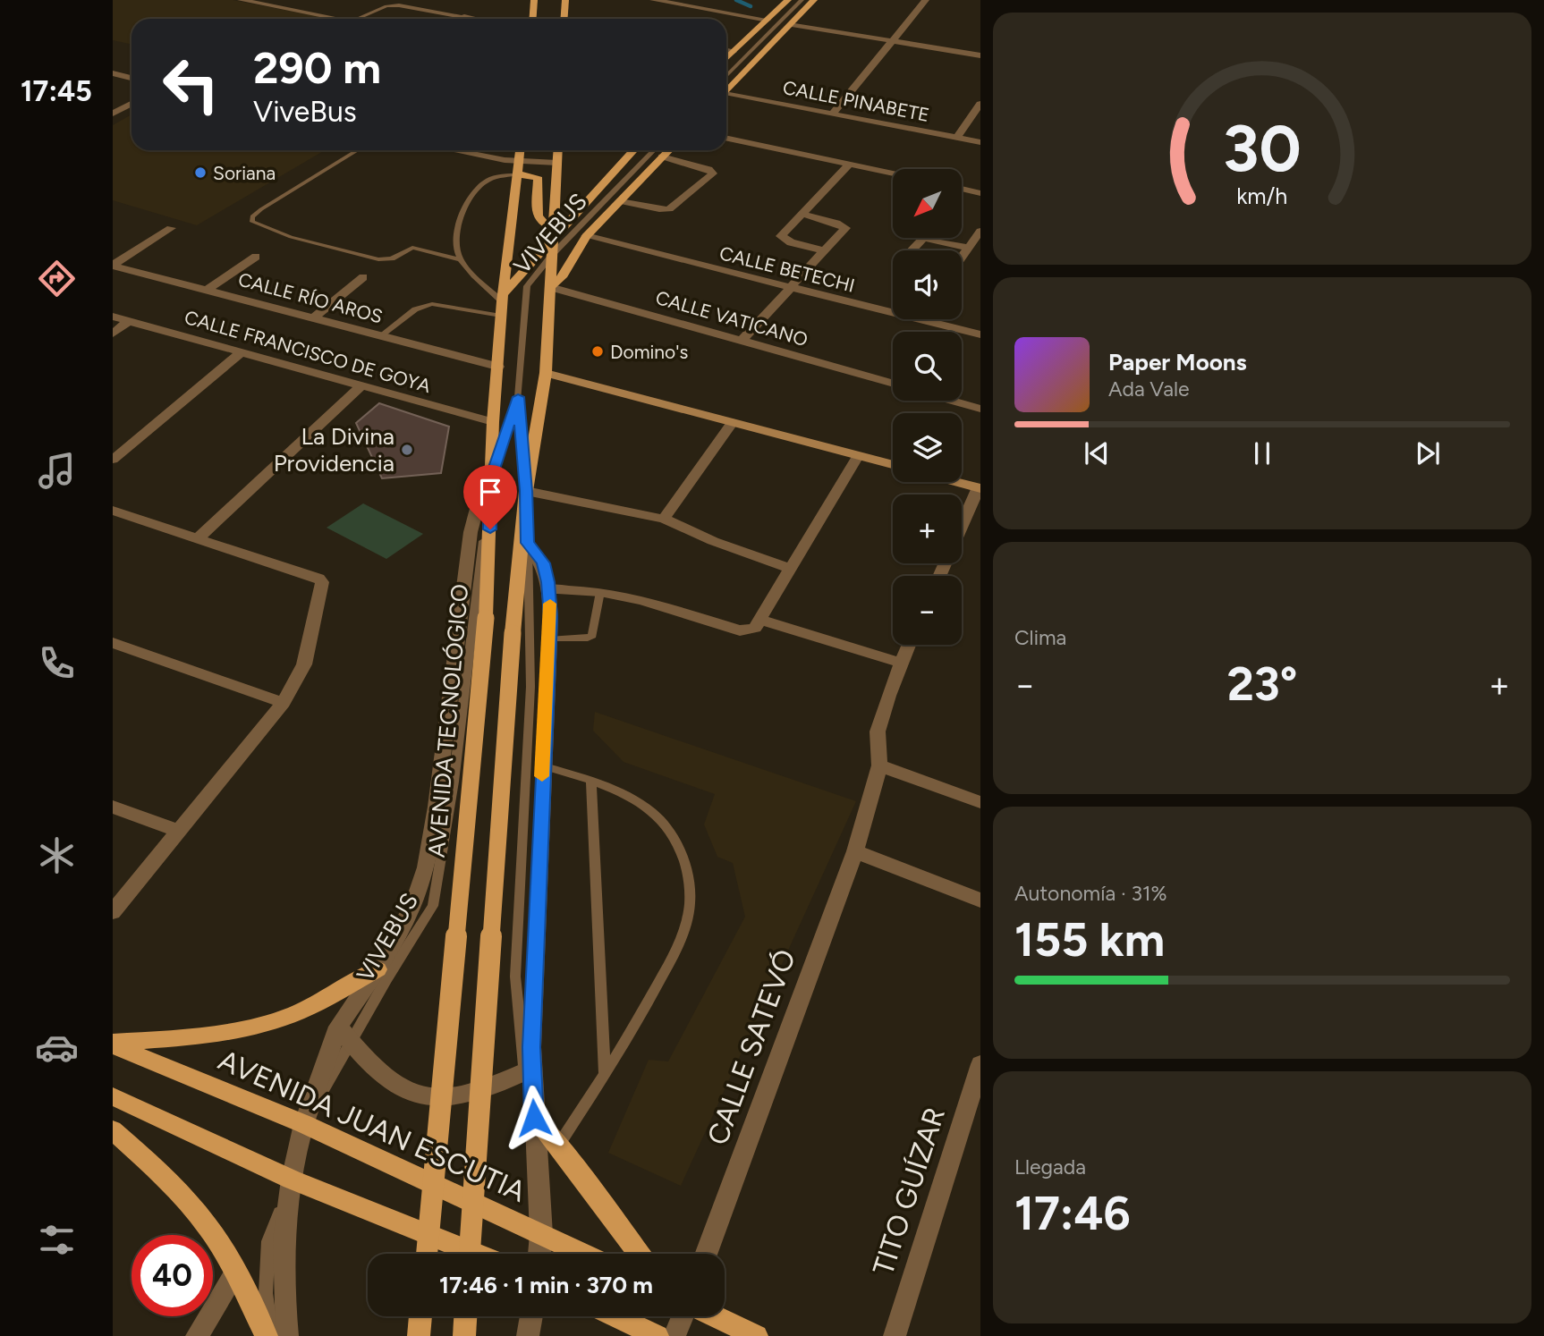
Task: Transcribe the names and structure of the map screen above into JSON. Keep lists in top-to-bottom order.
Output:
{
  "streets": {
    "main road": ["AVENIDA TECNOLÓGICO", "AVENIDA JUAN ESCUTIA"],
    "street": [
      "CALLE PINABETE",
      "CALLE BETECHI",
      "CALLE RÍO AROS",
      "CALLE VATICANO",
      "CALLE FRANCISCO DE GOYA",
      "CALLE SATEVÓ",
      "TITO GUÍZAR"
    ],
    "lane": ["VIVEBUS"]
  },
  "crossings": [
    ["VIVEBUS", "AVENIDA TECNOLÓGICO"],
    ["CALLE RÍO AROS", "AVENIDA TECNOLÓGICO"],
    ["CALLE FRANCISCO DE GOYA", "AVENIDA TECNOLÓGICO"]
  ],
  "places": ["Soriana", "Domino's", "La Divina Providencia"],
  "north": "bottom left",
  "page": {
    "tabs": "17:45",
    "turn": ["290 m", "ViveBus"],
    "map_buttons": ["+", "−"],
    "song": ["Paper Moons", "Ada Vale"],
    "tile": [
      "Clima",
      ["Autonomía · 31%", "155 km"],
      ["Llegada", "17:46"]
    ],
    "heat": ["−", "23°", "+"],
    "limit": "40",
    "trip": "17:46 · 1 min · 370 m",
    "gauge": ["30", "km/h"]
  }
}
